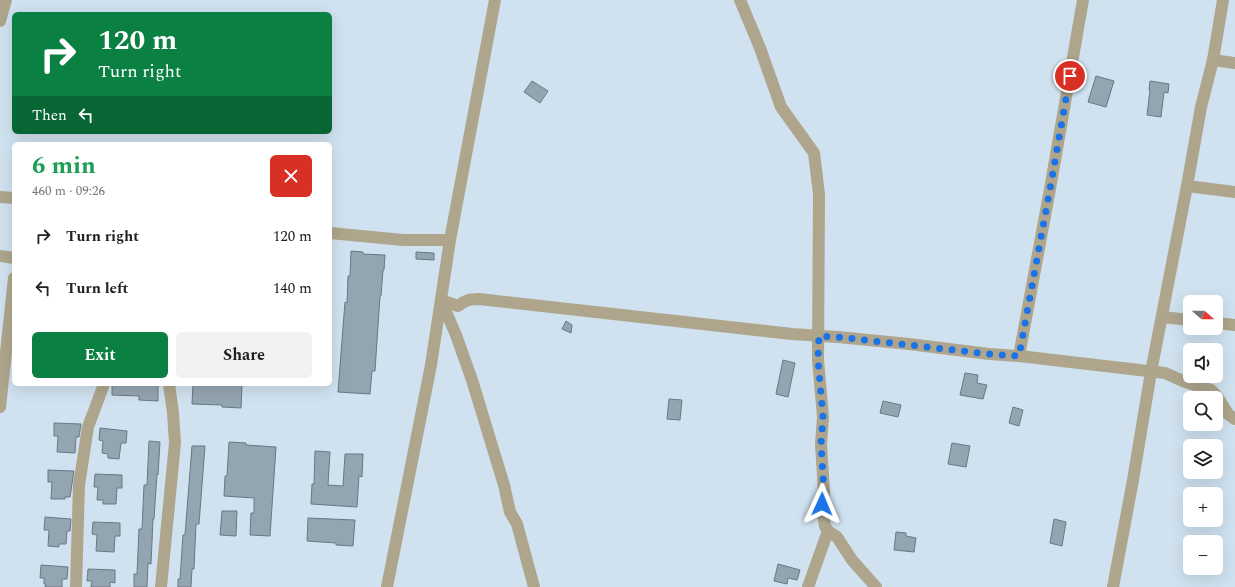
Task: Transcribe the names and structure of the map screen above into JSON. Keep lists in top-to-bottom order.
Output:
{
  "north": "right",
  "page": {
    "turn": ["120 m", "Turn right"],
    "then": "Then",
    "heading": ["6 min", "460 m · 09:26"],
    "list": [
      {
        "name": "Turn right",
        "value": "120 m"
      },
      {
        "name": "Turn left",
        "value": "140 m"
      }
    ],
    "map_buttons": ["+", "−"],
    "buttons": ["Exit", "Share"]
  }
}
